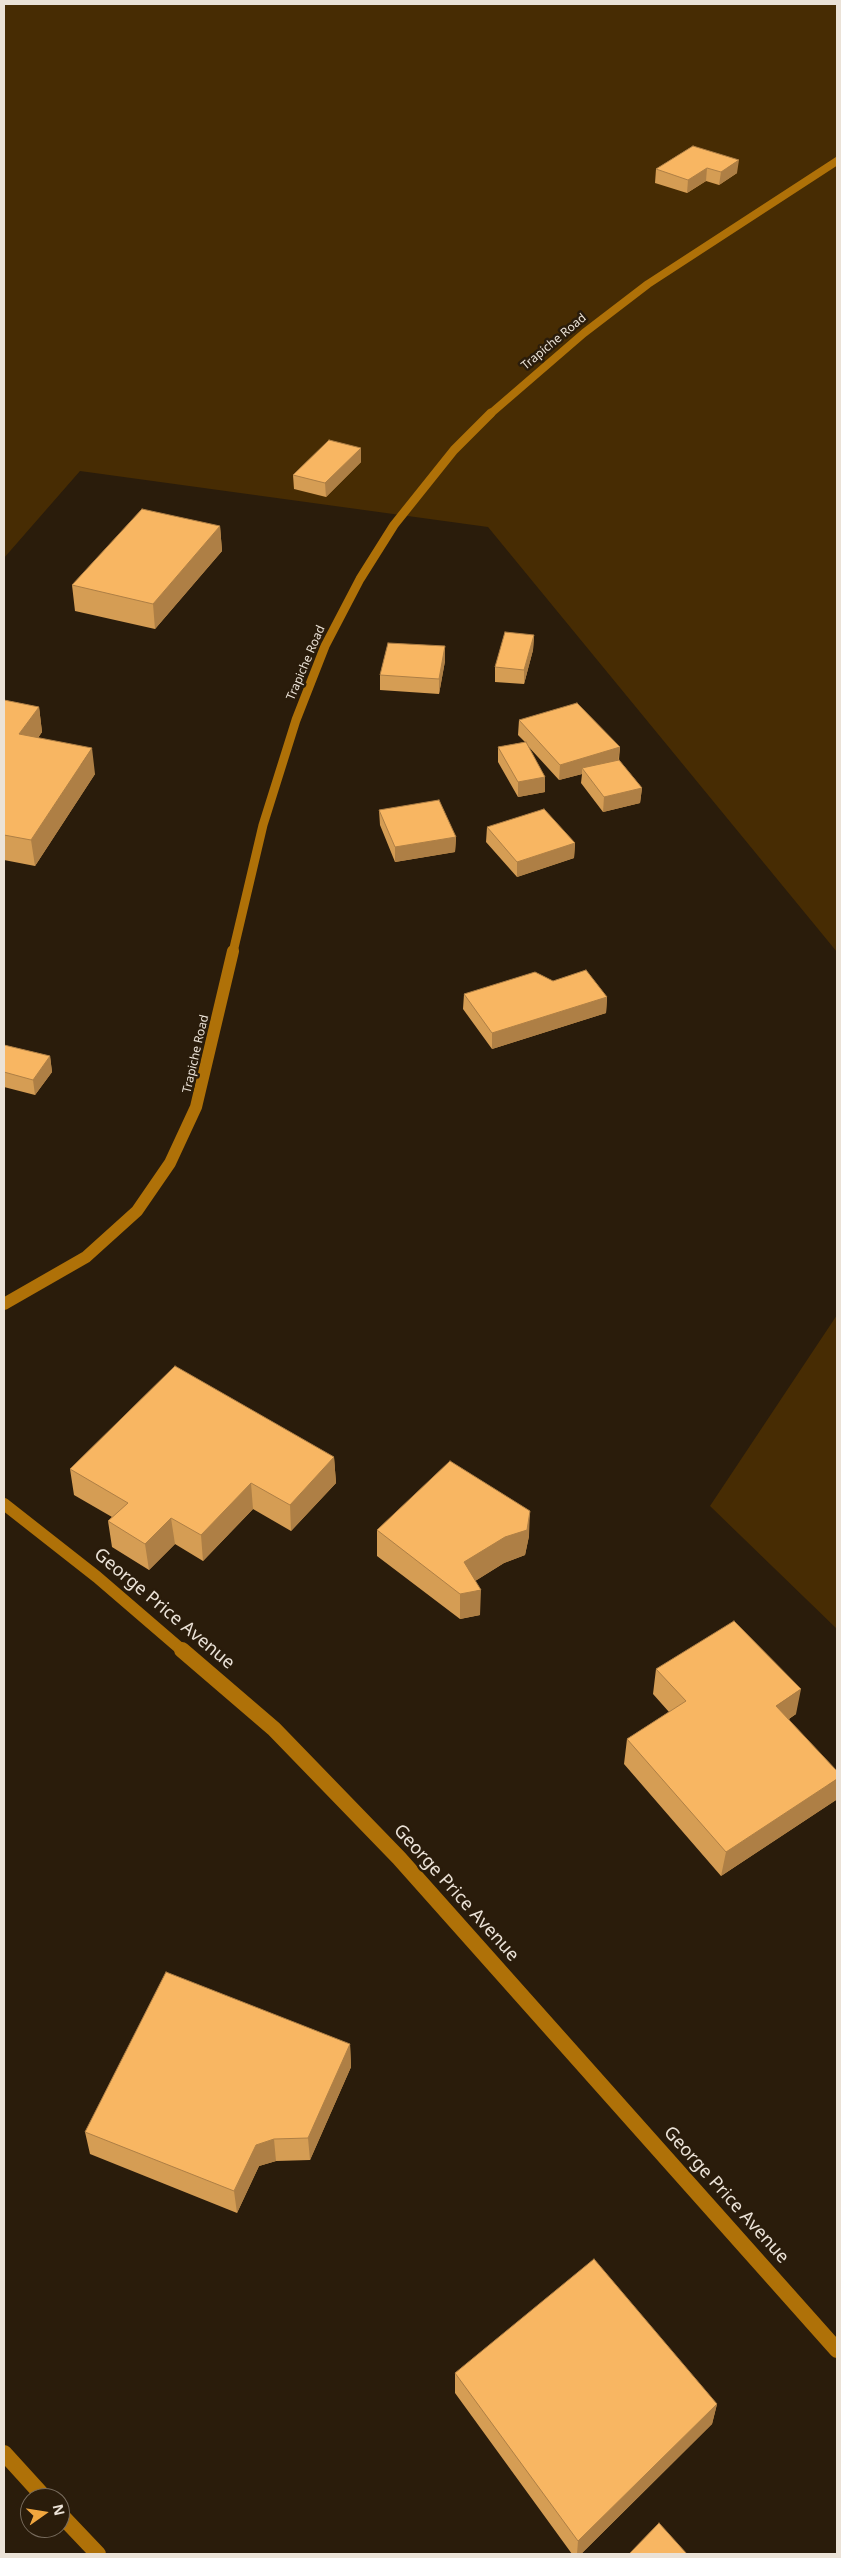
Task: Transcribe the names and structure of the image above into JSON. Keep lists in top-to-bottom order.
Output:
{
  "streets": {
    "street": ["Trapiche Road", "George Price Avenue"]
  },
  "north": "right"
}
